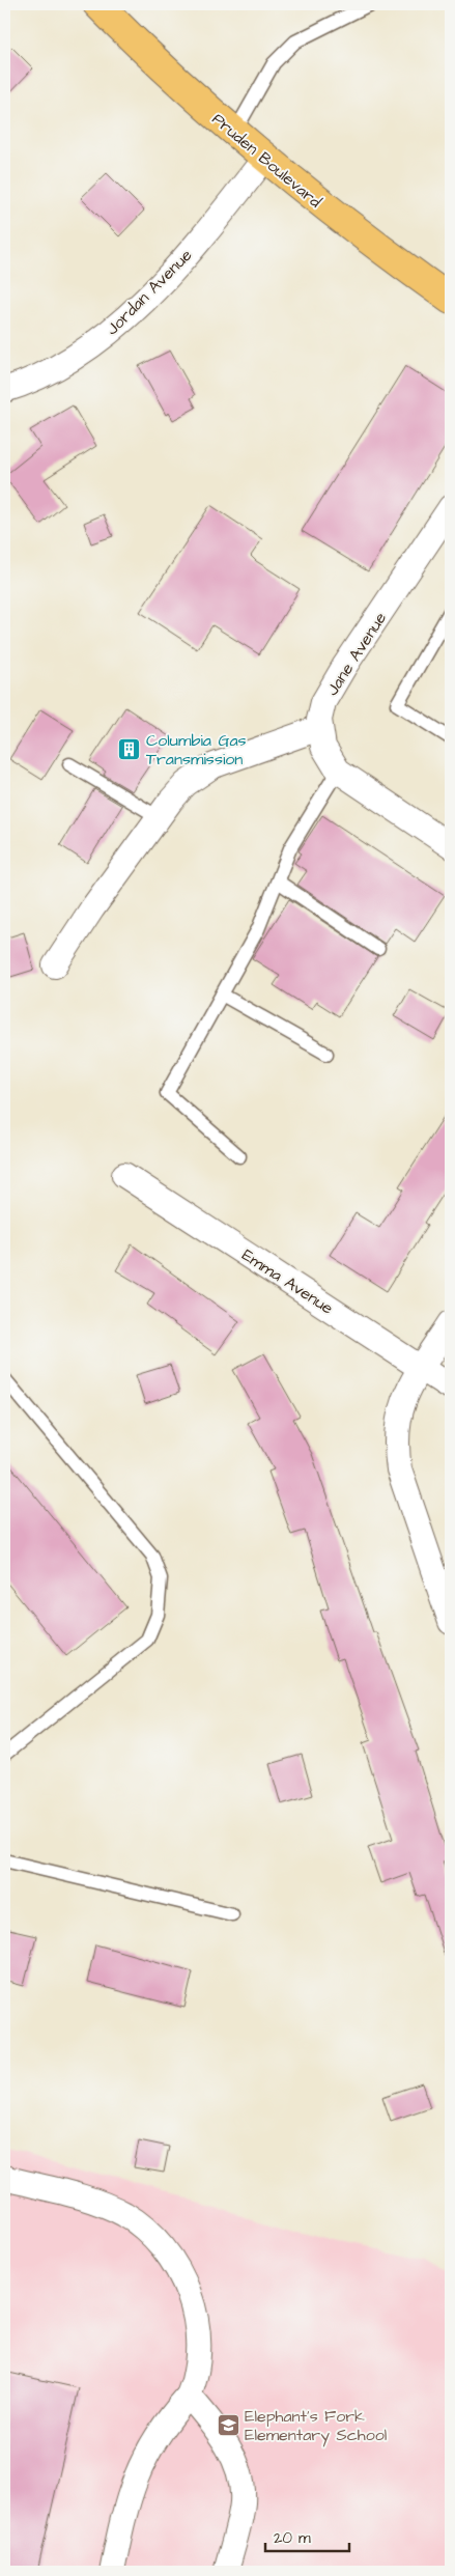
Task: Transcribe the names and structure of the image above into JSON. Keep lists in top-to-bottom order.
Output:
{
  "streets": {
    "main road": ["Pruden Boulevard"],
    "street": ["Jordan Avenue", "Jane Avenue", "Emma Avenue"]
  },
  "crossings": [
    ["Pruden Boulevard", "Jordan Avenue"]
  ],
  "places": {
    "building": ["Columbia Gas Transmission"],
    "school or university": ["Elephant's Fork Elementary School"]
  },
  "scale_bar": "20 m"
}
